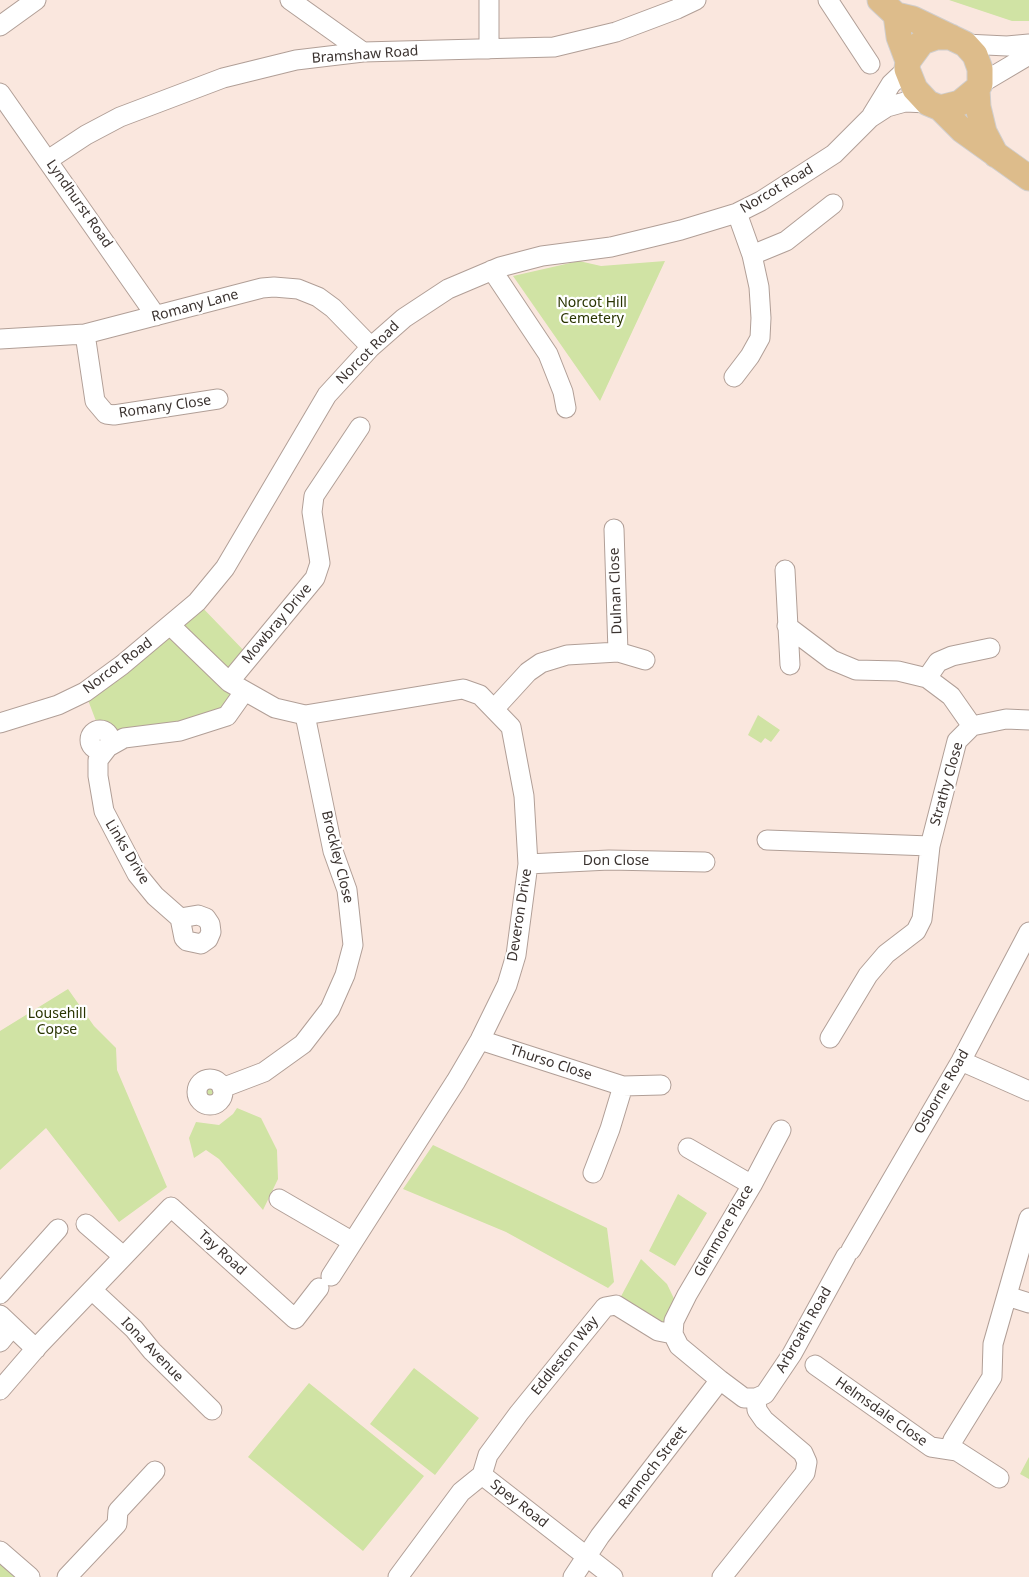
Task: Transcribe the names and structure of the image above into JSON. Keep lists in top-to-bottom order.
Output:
{
  "streets": {
    "street": [
      "Bramshaw Road",
      "Norcot Road",
      "Lyndhurst Road",
      "Romany Lane",
      "Romany Close",
      "Dulnan Close",
      "Mowbray Drive",
      "Strathy Close",
      "Links Drive",
      "Brockley Close",
      "Don Close",
      "Deveron Drive",
      "Thurso Close",
      "Osborne Road",
      "Glenmore Place",
      "Tay Road",
      "Arbroath Road",
      "Iona Avenue",
      "Eddleston Way",
      "Helmsdale Close",
      "Rannoch Street",
      "Spey Road"
    ]
  },
  "crossings": [
    ["Bramshaw Road", "Lyndhurst Road"],
    ["Norcot Road", "Romany Lane"],
    ["Lyndhurst Road", "Romany Lane"],
    ["Romany Lane", "Romany Close"],
    ["Dulnan Close", "Deveron Drive"],
    ["Mowbray Drive", "Links Drive"],
    ["Brockley Close", "Deveron Drive"],
    ["Don Close", "Deveron Drive"],
    ["Deveron Drive", "Thurso Close"],
    ["Deveron Drive", "Tay Road"],
    ["Osborne Road", "Arbroath Road"],
    ["Glenmore Place", "Eddleston Way"],
    ["Tay Road", "Iona Avenue"],
    ["Eddleston Way", "Spey Road"],
    ["Rannoch Street", "Spey Road"]
  ],
  "parks": ["Norcot Hill Cemetery", "Lousehill Copse"]
}
